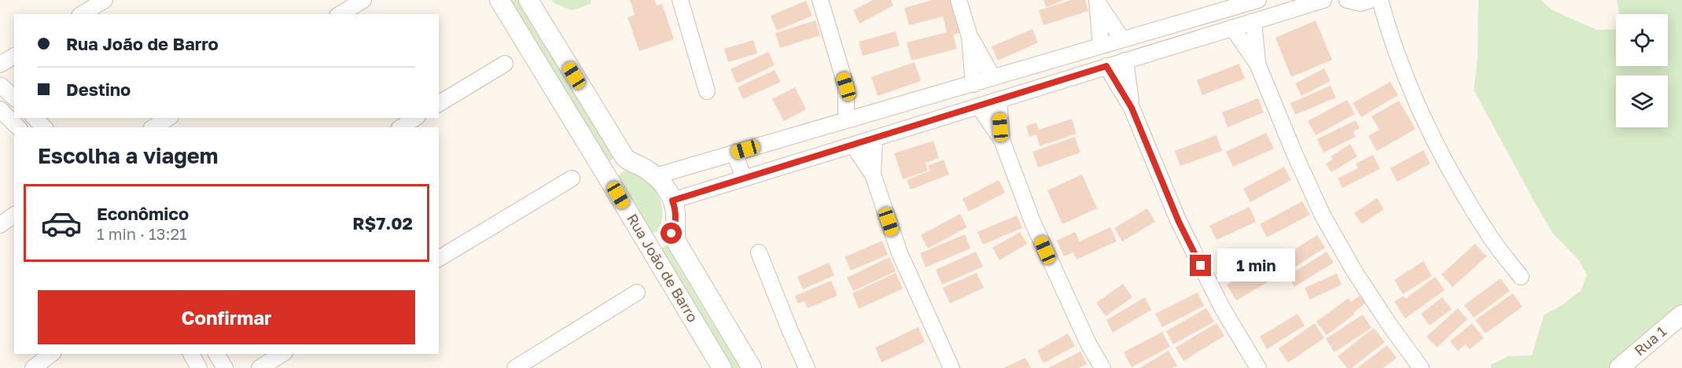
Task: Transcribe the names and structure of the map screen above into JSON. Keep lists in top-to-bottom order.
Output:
{
  "streets": {
    "street": ["Rua João de Barro", "Rua 1"]
  },
  "page": {
    "banner": ["Rua João de Barro", "Destino"],
    "heading": "Escolha a viagem",
    "list": [
      {
        "name": "Econômico",
        "note": "1 min · 13:21",
        "value": "R$7.02"
      }
    ],
    "bubble": "1 min",
    "buttons": "Confirmar"
  }
}
